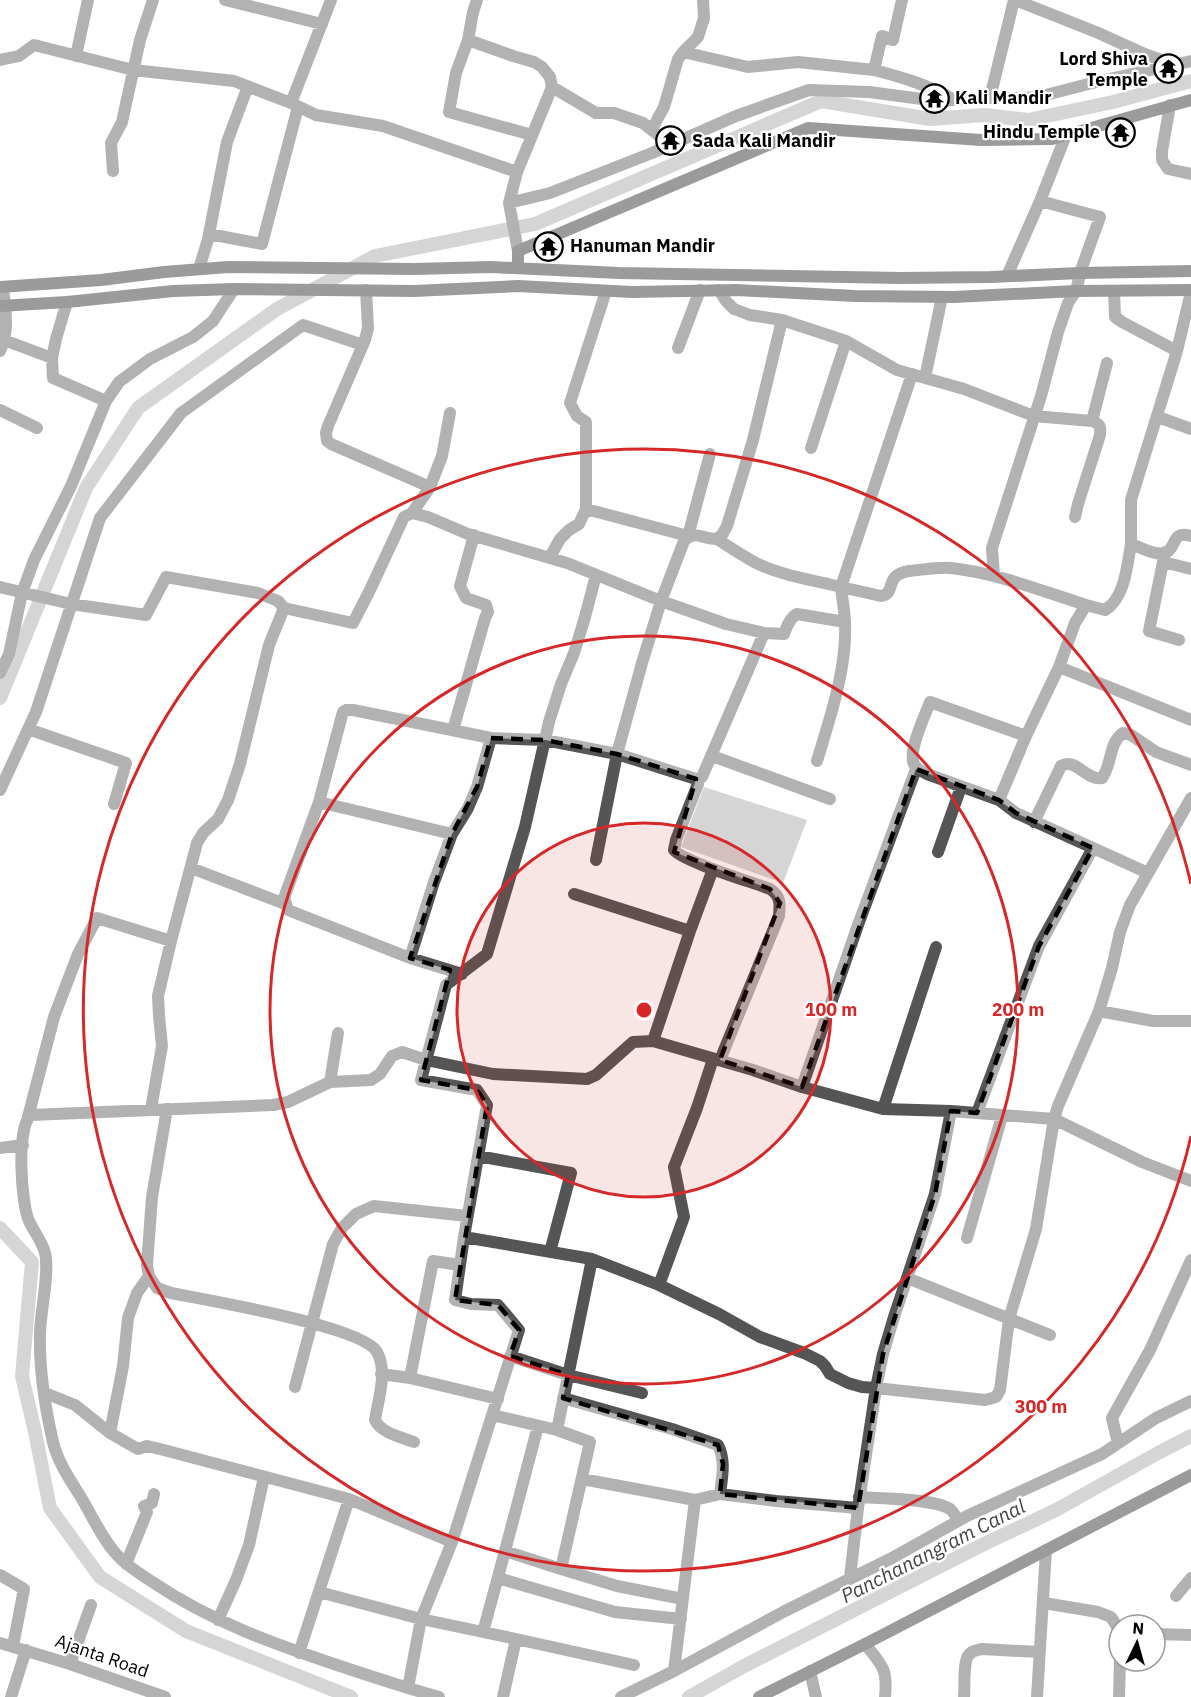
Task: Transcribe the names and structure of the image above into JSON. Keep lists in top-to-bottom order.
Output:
{
  "streets": {
    "street": ["Ajanta Road"]
  },
  "water": ["Panchanangram Canal"],
  "places": {
    "temple": [
      "Lord Shiva Temple",
      "Kali Mandir",
      "Hindu Temple",
      "Sada Kali Mandir",
      "Hanuman Mandir"
    ]
  },
  "north": "top",
  "rings": ["100 m", "200 m", "300 m"]
}
